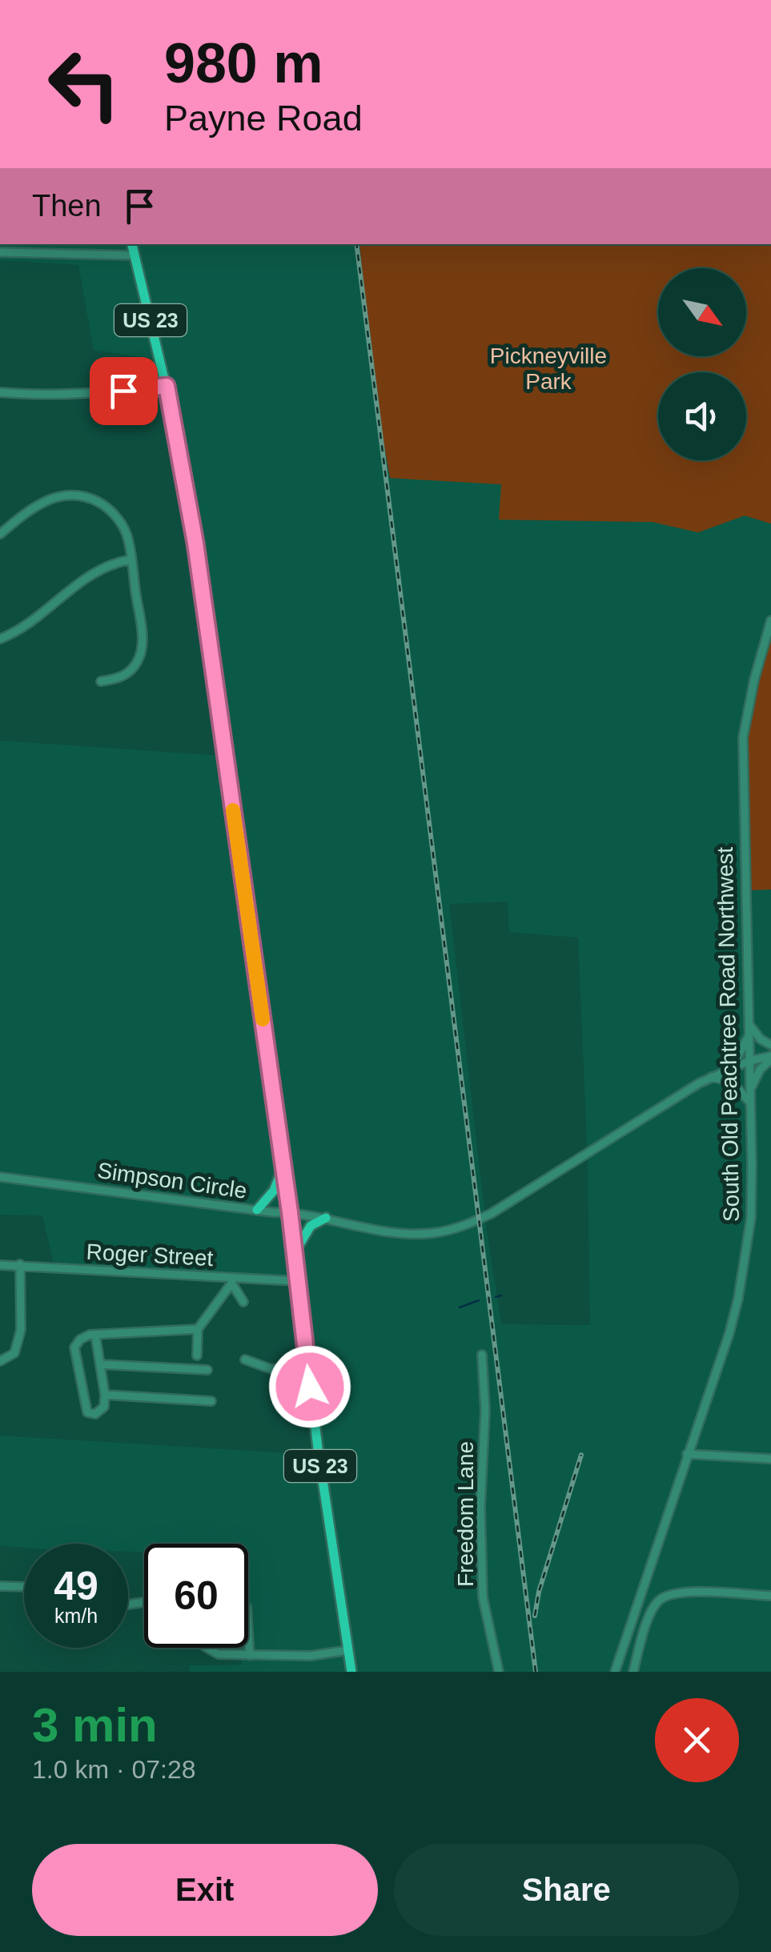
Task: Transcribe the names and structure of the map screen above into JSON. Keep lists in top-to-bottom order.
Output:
{
  "streets": {
    "main road": ["US 23"],
    "street": [
      "South Old Peachtree Road Northwest",
      "Simpson Circle",
      "Roger Street",
      "Freedom Lane"
    ]
  },
  "crossings": [
    ["US 23", "Simpson Circle"],
    ["US 23", "Roger Street"],
    ["South Old Peachtree Road Northwest", "Simpson Circle"]
  ],
  "parks": ["Pickneyville Park"],
  "north": "bottom right",
  "page": {
    "turn": ["980 m", "Payne Road"],
    "then": "Then",
    "speed": "49 km/h",
    "limit": "60",
    "heading": ["3 min", "1.0 km · 07:28"],
    "buttons": ["Exit", "Share"]
  }
}
